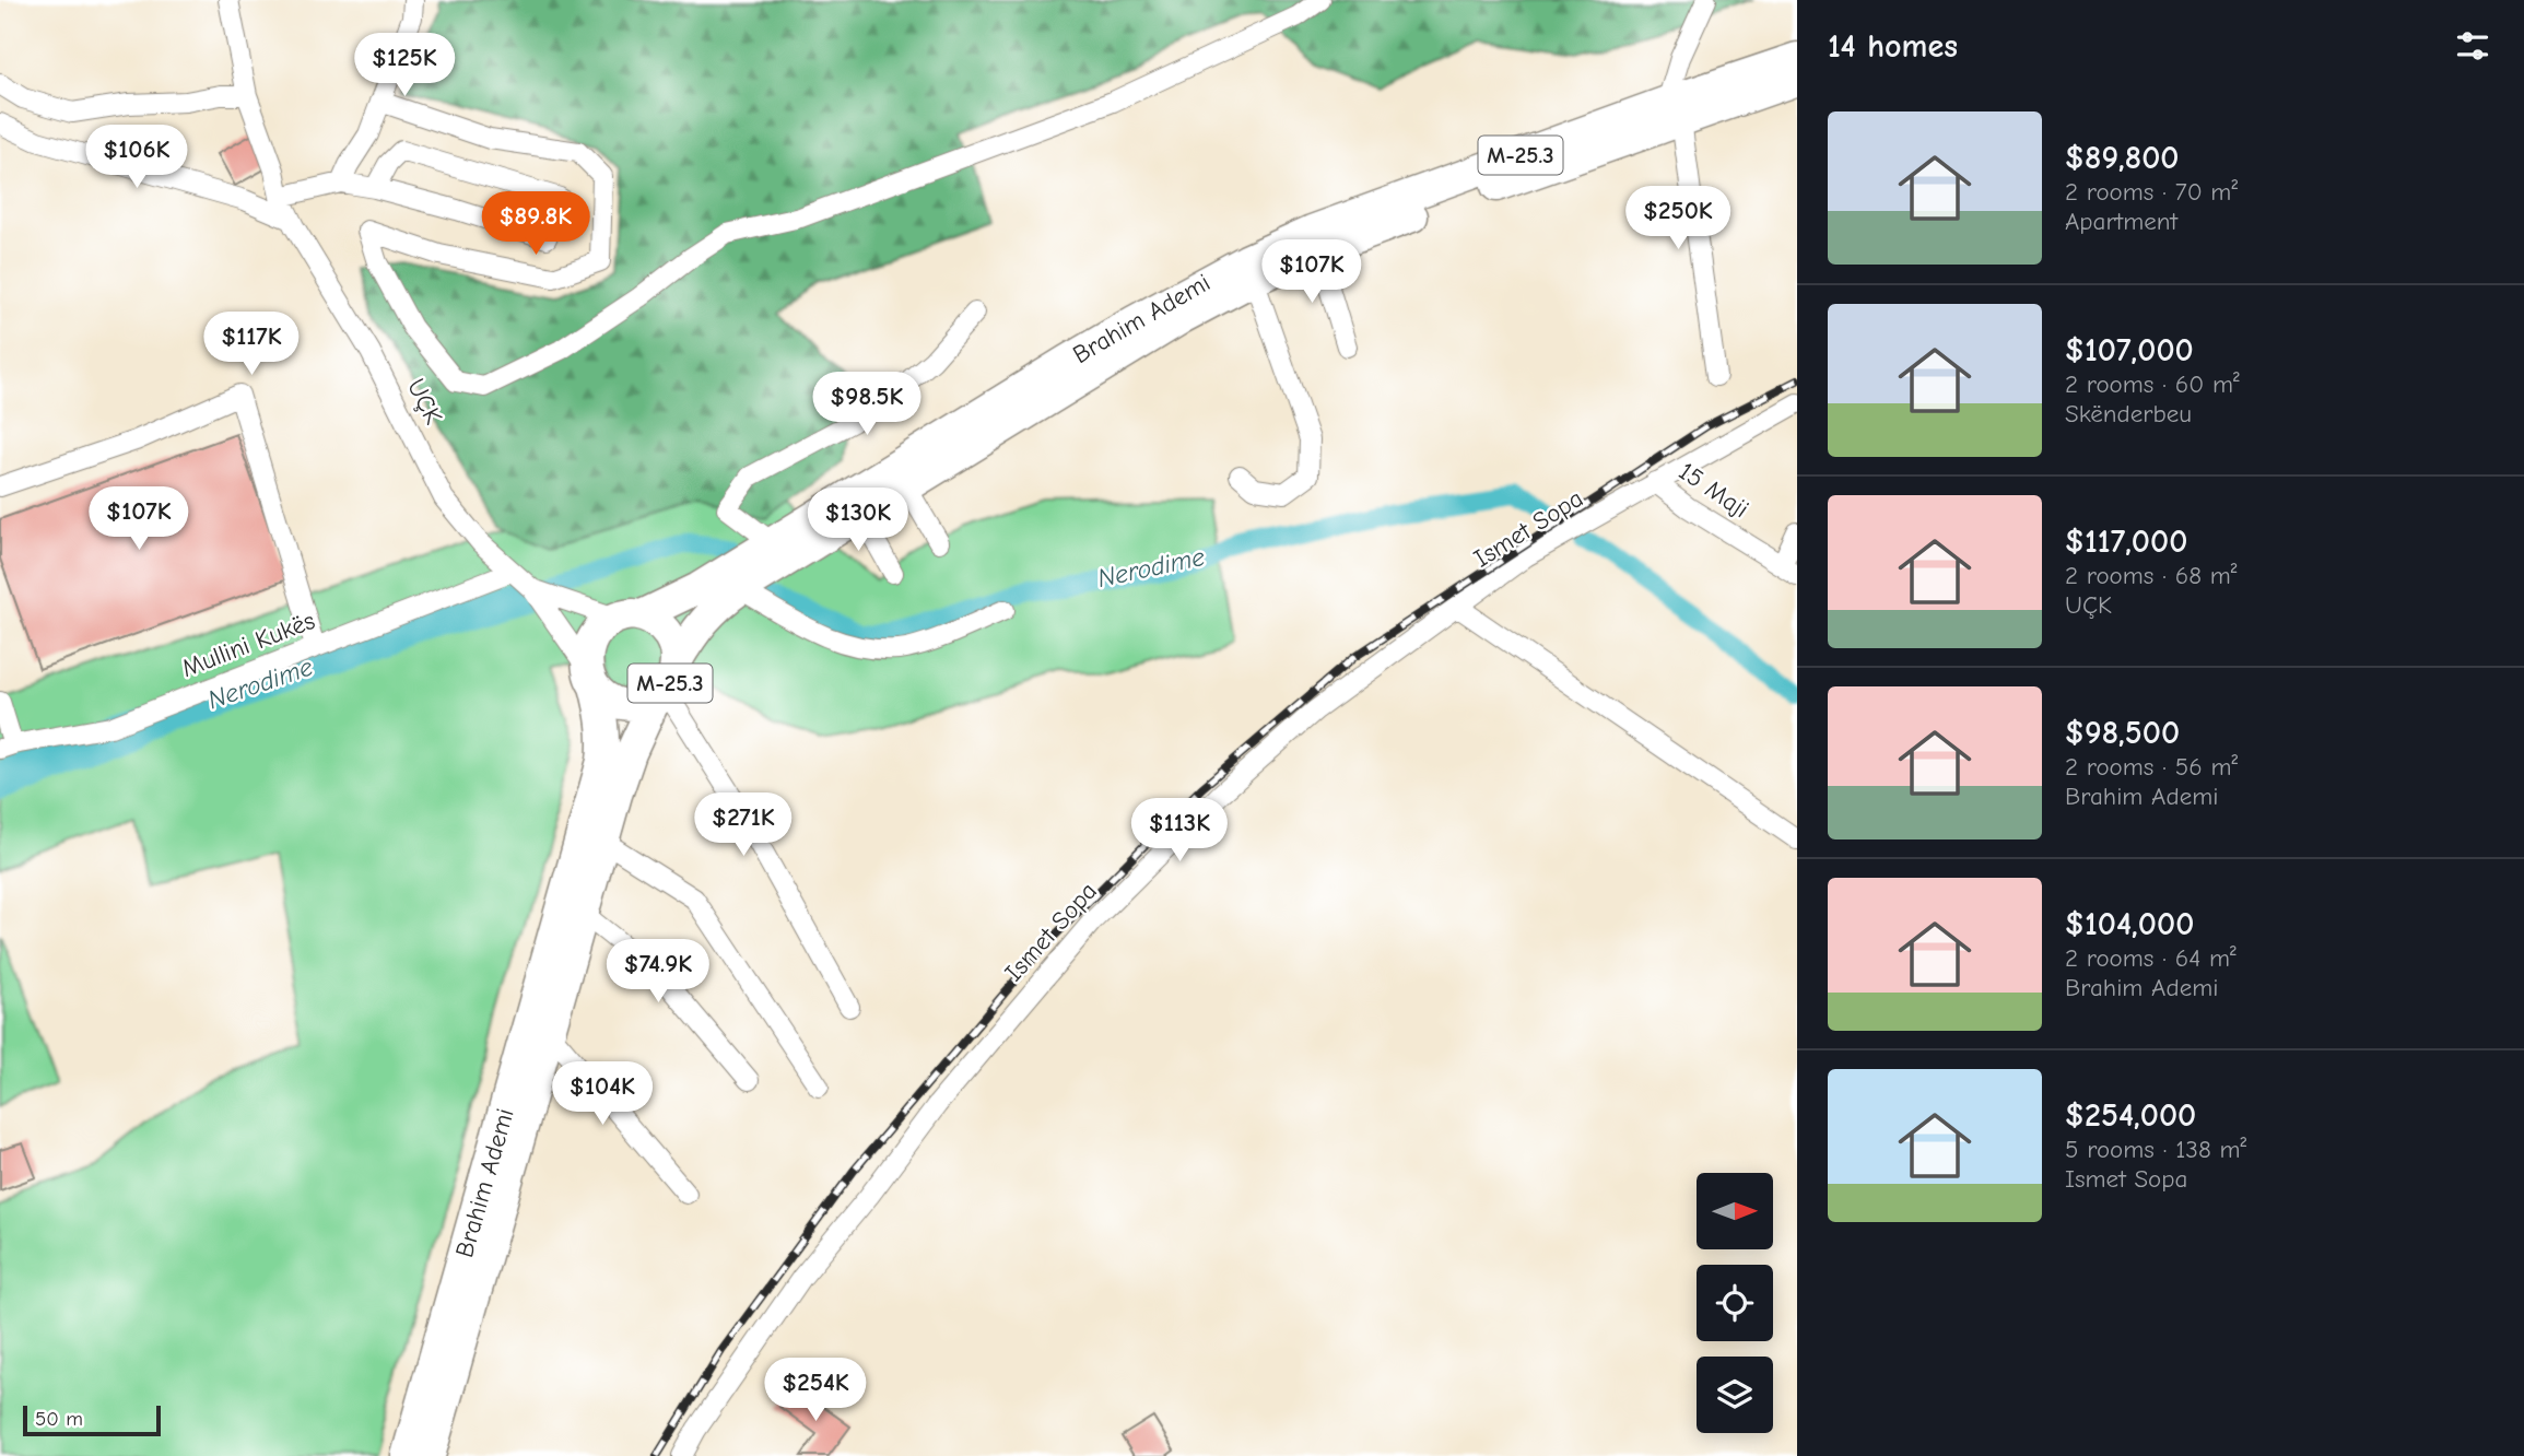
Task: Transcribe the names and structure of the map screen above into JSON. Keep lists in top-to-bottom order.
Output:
{
  "streets": {
    "main road": ["M-25.3", "Brahim Ademi"],
    "street": [
      "UÇK",
      "15 Maji",
      "Ismet Sopa",
      "Mullini Kukës"
    ]
  },
  "crossings": [
    ["M-25.3", "Brahim Ademi"],
    ["M-25.3", "UÇK"],
    ["Brahim Ademi", "UÇK"],
    ["UÇK", "Mullini Kukës"],
    ["15 Maji", "Ismet Sopa"]
  ],
  "water": ["Nerodime"],
  "scale_bar": "50 m",
  "north": "right",
  "page": {
    "heading": "14 homes",
    "price": [
      "$125K",
      "$106K",
      "$250K",
      "$89.8K",
      "$107K",
      "$117K",
      "$98.5K",
      "$107K",
      "$130K",
      "$271K",
      "$113K",
      "$74.9K",
      "$104K",
      "$254K"
    ],
    "list": [
      {
        "name": "$89,800",
        "note": "2 rooms · 70 m² · Apartment"
      },
      {
        "name": "$107,000",
        "note": "2 rooms · 60 m² · Skënderbeu"
      },
      {
        "name": "$117,000",
        "note": "2 rooms · 68 m² · UÇK"
      },
      {
        "name": "$98,500",
        "note": "2 rooms · 56 m² · Brahim Ademi"
      },
      {
        "name": "$104,000",
        "note": "2 rooms · 64 m² · Brahim Ademi"
      },
      {
        "name": "$254,000",
        "note": "5 rooms · 138 m² · Ismet Sopa"
      }
    ],
    "scale": "50 m"
  }
}
